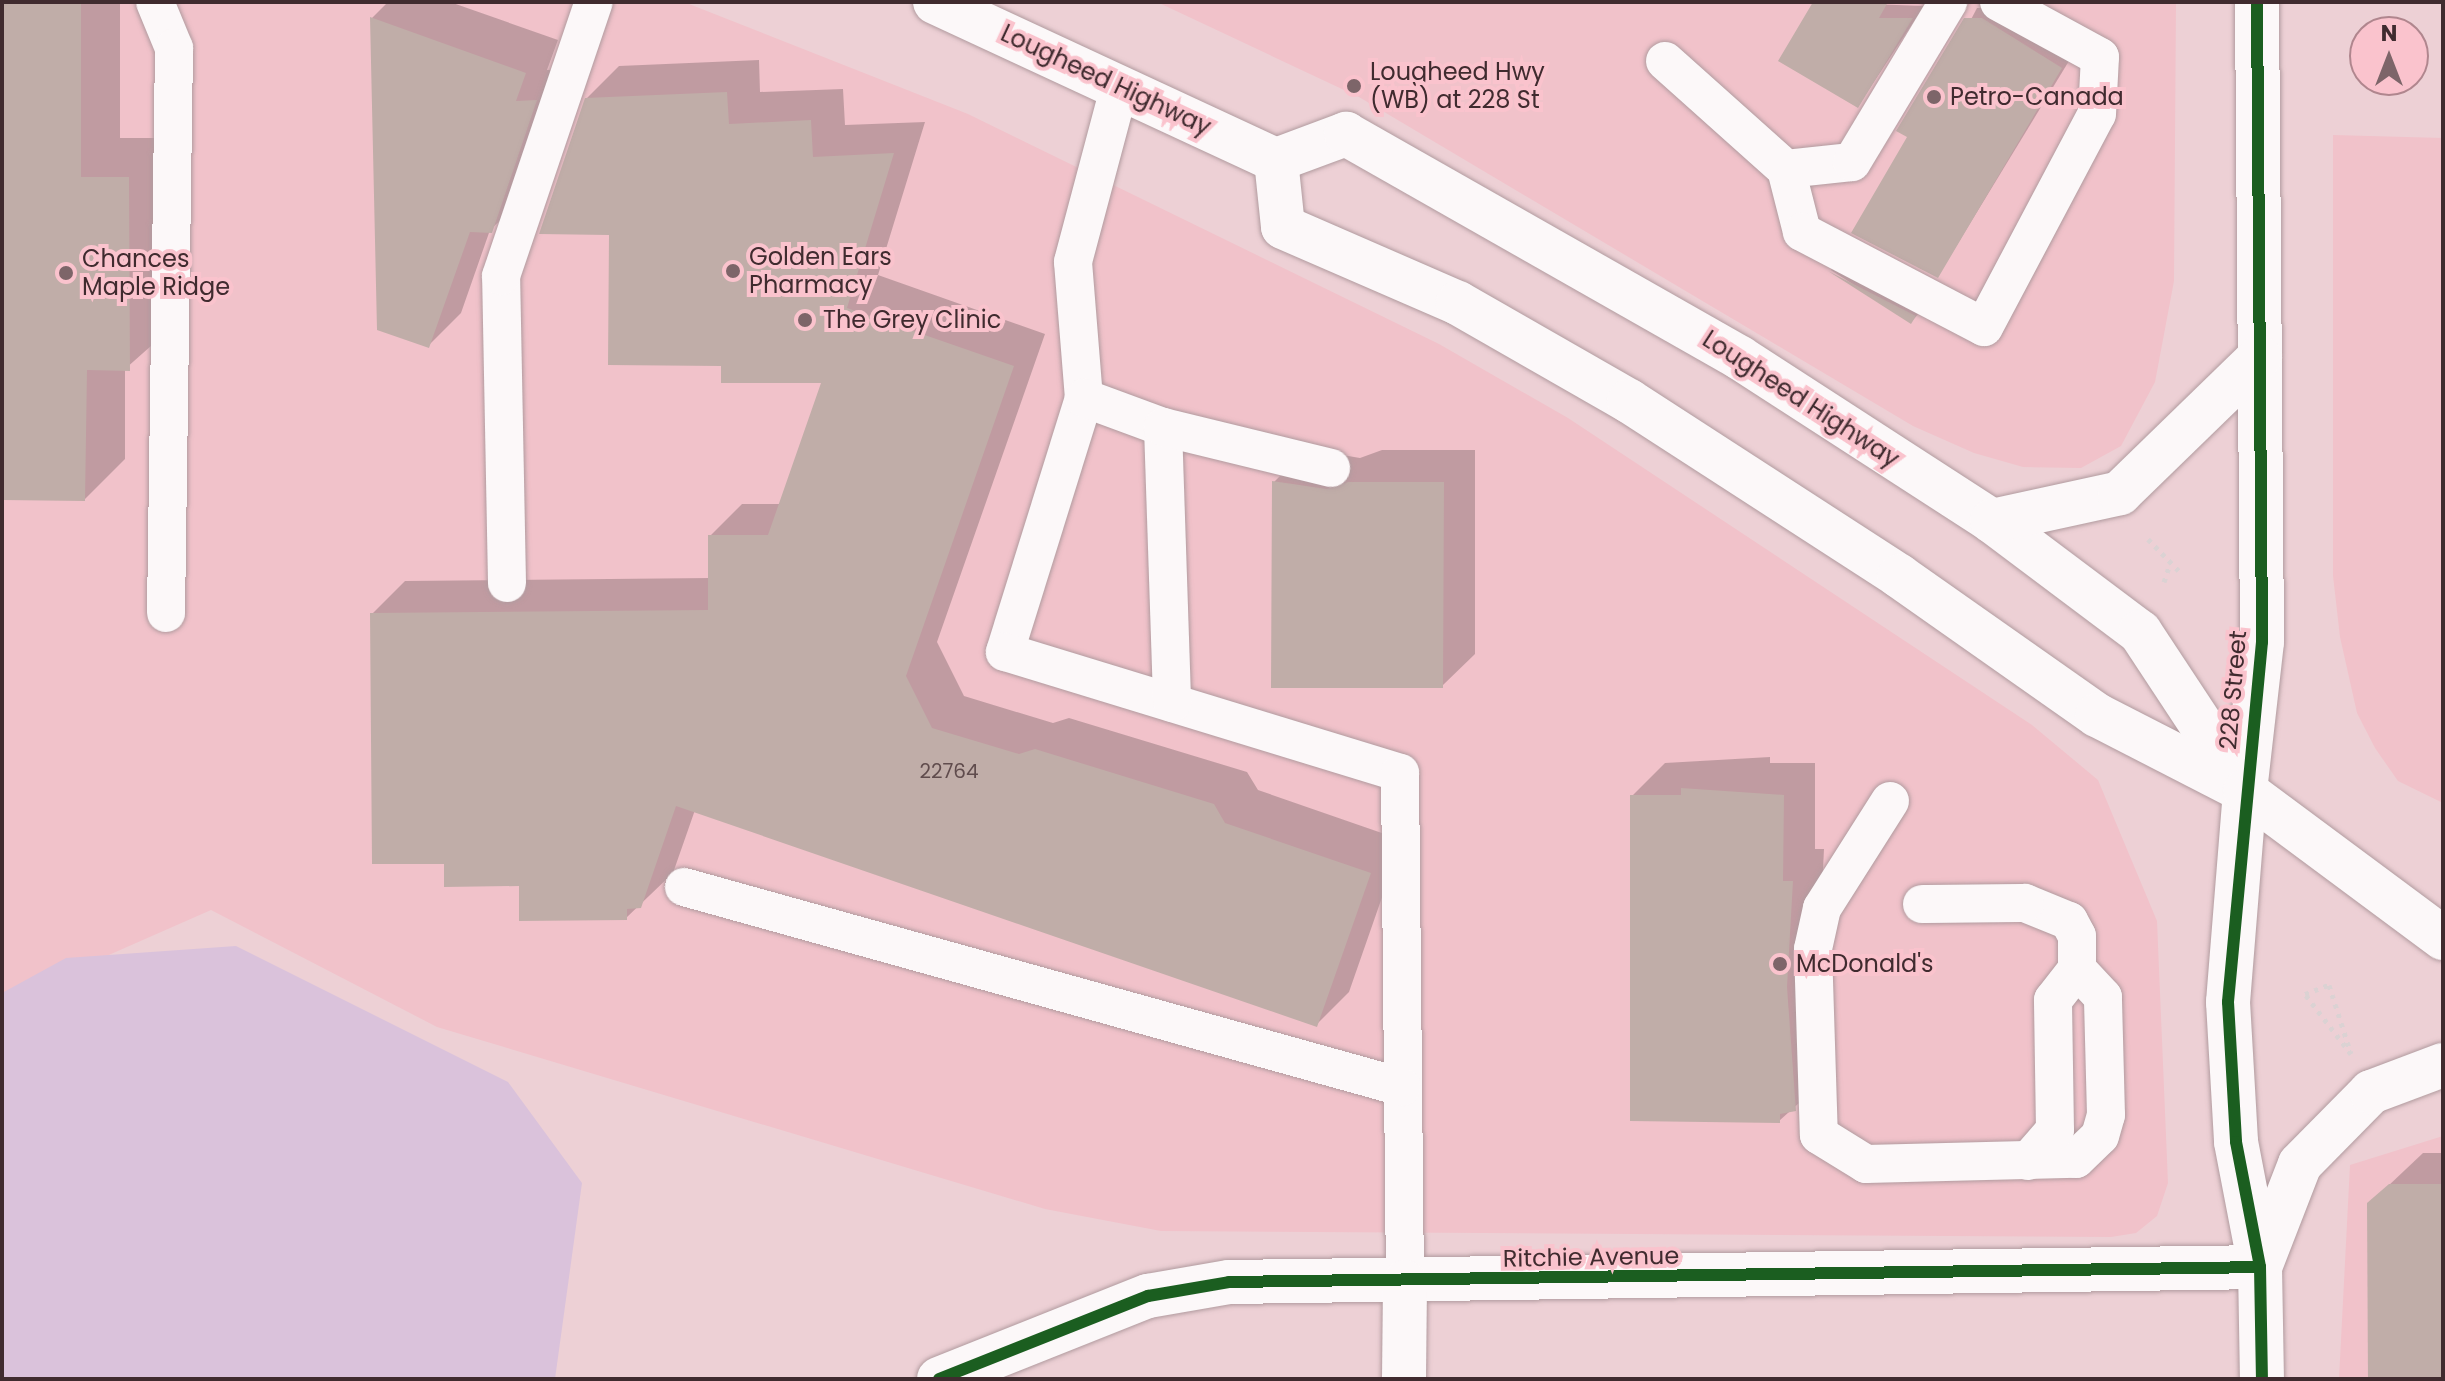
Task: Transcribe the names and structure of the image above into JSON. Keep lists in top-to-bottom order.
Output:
{
  "streets": {
    "main road": ["Lougheed Highway", "228 Street", "Ritchie Avenue"]
  },
  "crossings": [
    ["Lougheed Highway", "228 Street"],
    ["228 Street", "Ritchie Avenue"]
  ],
  "places": [
    "Lougheed Hwy (WB) at 228 St",
    "Petro-Canada",
    "Golden Ears Pharmacy",
    "Chances Maple Ridge",
    "The Grey Clinic",
    "McDonald's"
  ],
  "house_numbers": ["22764"],
  "north": "top"
}
